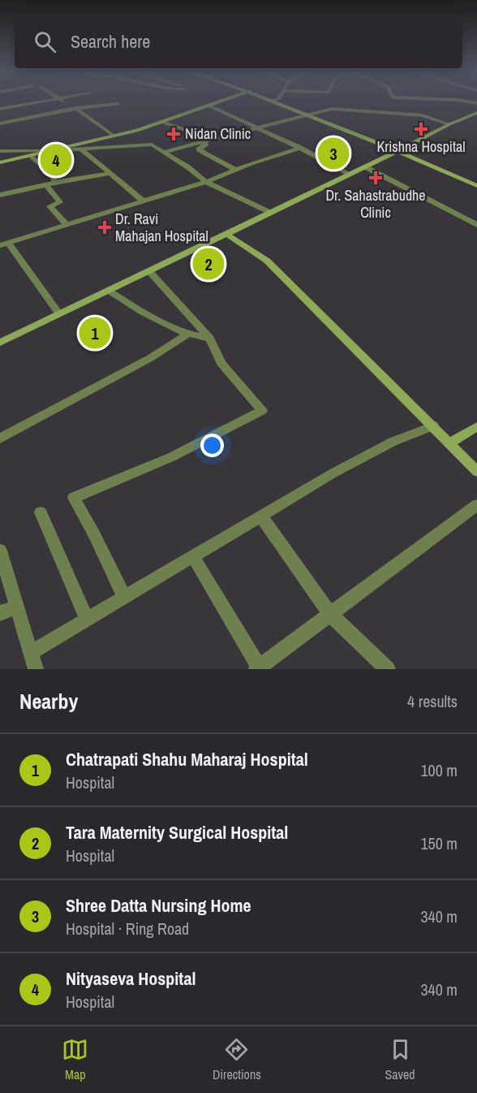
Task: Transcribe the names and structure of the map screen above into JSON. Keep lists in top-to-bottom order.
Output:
{
  "places": {
    "health": [
      "Krishna Hospital",
      "Nidan Clinic",
      "Dr. Sahastrabudhe Clinic",
      "Dr. Ravi Mahajan Hospital"
    ]
  },
  "page": {
    "search": "Search here",
    "pins": [
      "3",
      "4",
      "2",
      "1"
    ],
    "heading": ["Nearby", "4 results"],
    "list": [
      {
        "mark": "1",
        "name": "Chatrapati Shahu Maharaj Hospital",
        "note": "Hospital",
        "value": "100 m"
      },
      {
        "mark": "2",
        "name": "Tara Maternity Surgical Hospital",
        "note": "Hospital",
        "value": "150 m"
      },
      {
        "mark": "3",
        "name": "Shree Datta Nursing Home",
        "note": "Hospital · Ring Road",
        "value": "340 m"
      },
      {
        "mark": "4",
        "name": "Nityaseva Hospital",
        "note": "Hospital",
        "value": "340 m"
      }
    ],
    "nav": ["Map", "Directions", "Saved"]
  }
}
